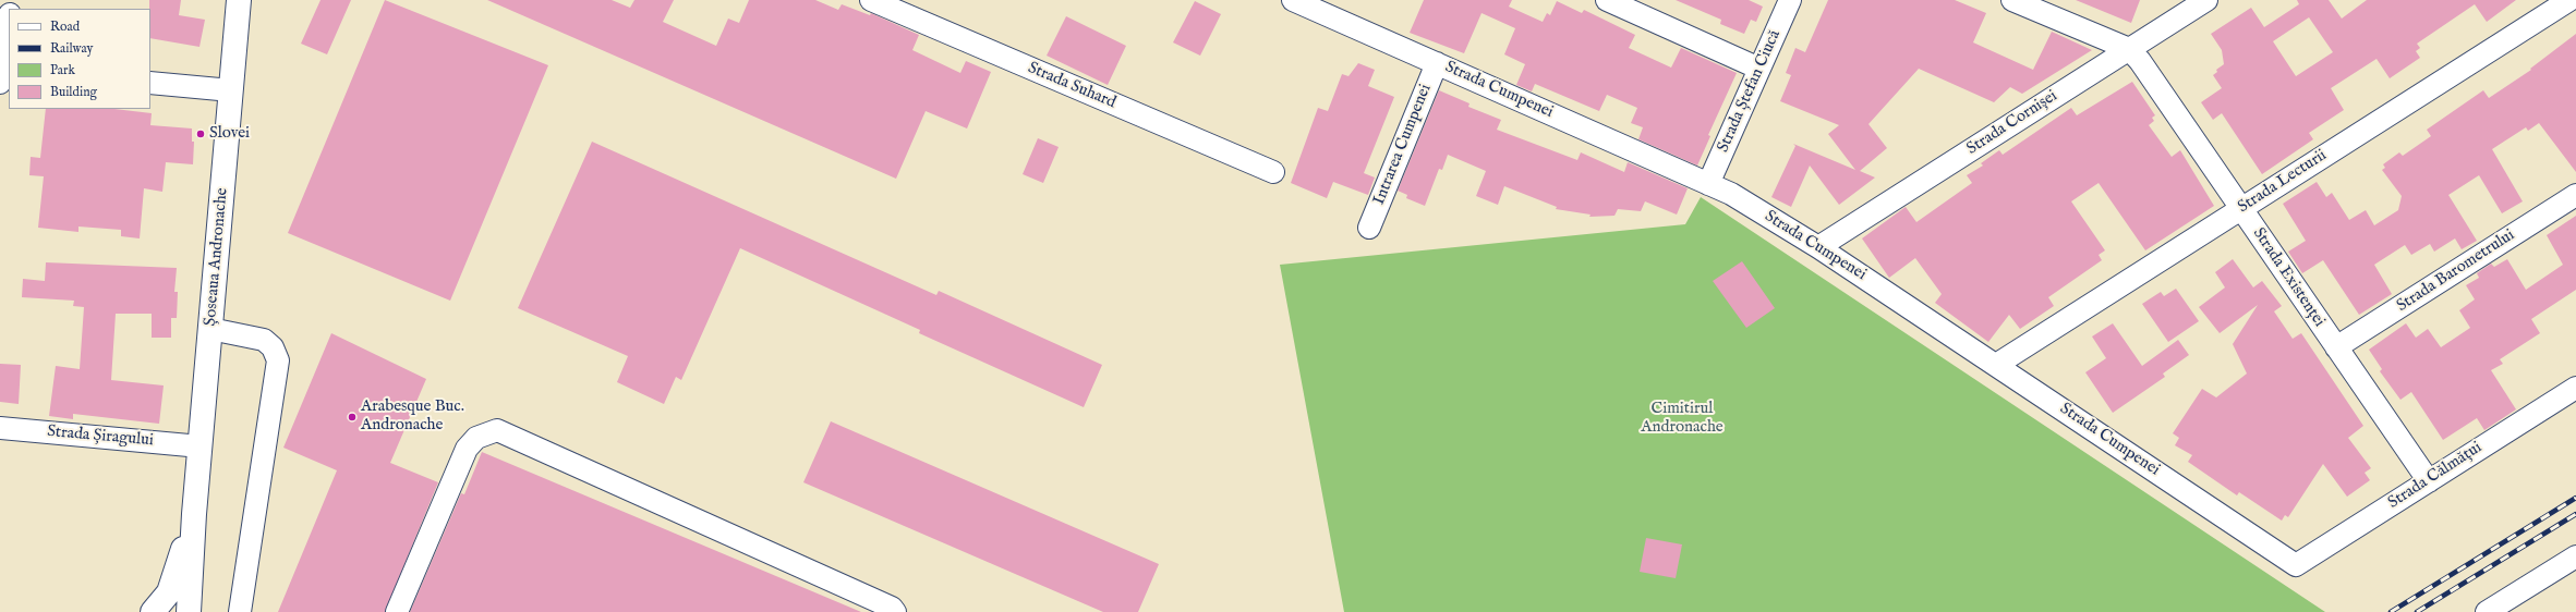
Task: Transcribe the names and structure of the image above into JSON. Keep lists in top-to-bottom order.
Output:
{
  "streets": {
    "main road": ["Șoseaua Andronache"],
    "street": [
      "Strada Suhard",
      "Strada Cumpenei",
      "Strada Ștefan Ciucă",
      "Strada Cornișei",
      "Intrarea Cumpenei",
      "Strada Lecturii",
      "Strada Barometrului",
      "Strada Existenței",
      "Strada Șiragului",
      "Strada Călmățui"
    ]
  },
  "crossings": [
    ["Strada Cumpenei", "Strada Ștefan Ciucă"],
    ["Strada Cumpenei", "Strada Cornișei"],
    ["Strada Cumpenei", "Intrarea Cumpenei"],
    ["Strada Cumpenei", "Strada Lecturii"],
    ["Strada Cumpenei", "Strada Călmățui"],
    ["Strada Cornișei", "Strada Existenței"],
    ["Strada Lecturii", "Strada Existenței"],
    ["Șoseaua Andronache", "Strada Șiragului"],
    ["Strada Barometrului", "Strada Existenței"],
    ["Strada Existenței", "Strada Călmățui"]
  ],
  "parks": ["Cimitirul Andronache"],
  "places": ["Slovei", "Arabesque Buc. Andronache"],
  "legend": [
    "Road",
    "Railway",
    "Park",
    "Building"
  ]
}
